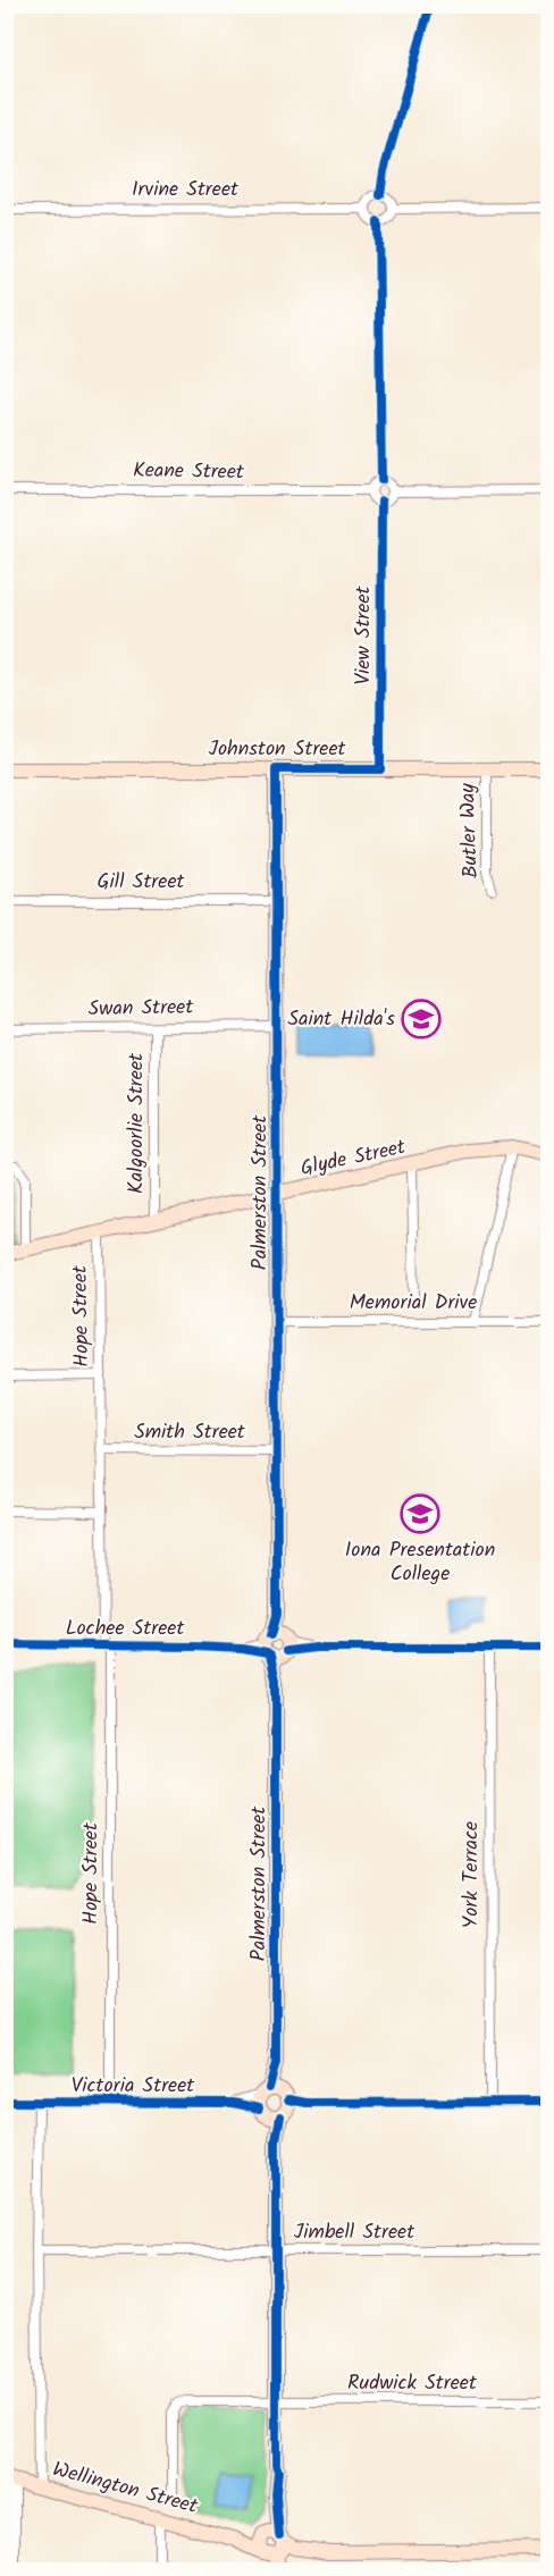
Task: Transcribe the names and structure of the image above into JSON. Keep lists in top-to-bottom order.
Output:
{
  "streets": {
    "street": [
      "Irvine Street",
      "Keane Street",
      "View Street",
      "Johnston Street",
      "Butler Way",
      "Gill Street",
      "Swan Street",
      "Kalgoorlie Street",
      "Glyde Street",
      "Palmerston Street",
      "Memorial Drive",
      "Hope Street",
      "Smith Street",
      "Lochee Street",
      "York Terrace",
      "Victoria Street",
      "Jimbell Street",
      "Rudwick Street",
      "Wellington Street"
    ]
  },
  "crossings": [
    ["Keane Street", "View Street"],
    ["View Street", "Johnston Street"],
    ["Johnston Street", "Butler Way"],
    ["Johnston Street", "Palmerston Street"],
    ["Gill Street", "Palmerston Street"],
    ["Swan Street", "Kalgoorlie Street"],
    ["Swan Street", "Palmerston Street"],
    ["Kalgoorlie Street", "Glyde Street"],
    ["Glyde Street", "Palmerston Street"],
    ["Glyde Street", "Hope Street"],
    ["Palmerston Street", "Memorial Drive"],
    ["Palmerston Street", "Smith Street"],
    ["Palmerston Street", "Lochee Street"],
    ["Palmerston Street", "Victoria Street"],
    ["Hope Street", "Smith Street"],
    ["Hope Street", "Lochee Street"],
    ["Hope Street", "Victoria Street"],
    ["Lochee Street", "York Terrace"],
    ["York Terrace", "Victoria Street"]
  ],
  "places": {
    "school or university": ["Saint Hilda's", "Iona Presentation College"]
  }
}
